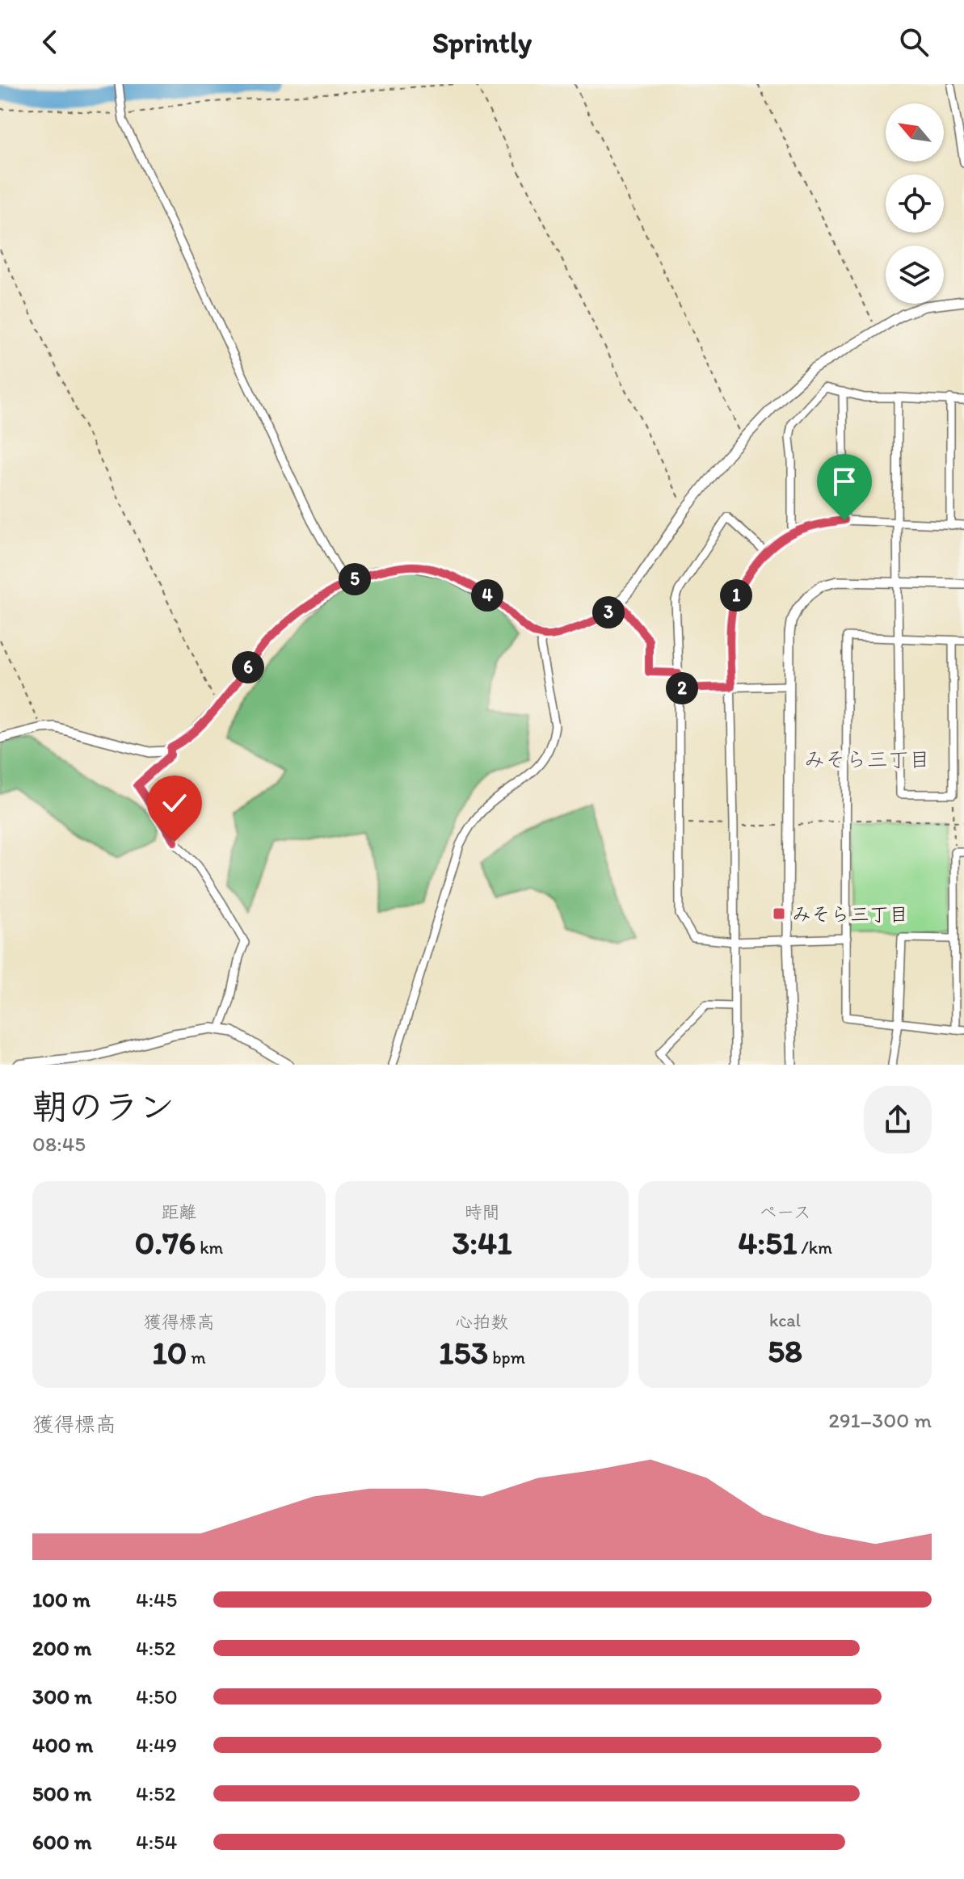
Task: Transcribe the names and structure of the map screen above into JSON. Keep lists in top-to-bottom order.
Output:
{
  "districts": ["みそら三丁目"],
  "places": {
    "transit": ["みそら三丁目"]
  },
  "north": "top left",
  "page": {
    "header": "Sprintly",
    "pins": [
      "5",
      "1",
      "4",
      "3",
      "6",
      "2"
    ],
    "heading": ["朝のラン", "08:45"],
    "stats": [
      ["距離", "0.76 km"],
      ["時間", "3:41"],
      ["ペース", "4:51 /km"],
      ["獲得標高", "10 m"],
      ["心拍数", "153 bpm"],
      ["kcal", "58"]
    ],
    "chart": ["獲得標高", "291–300 m"],
    "list": [
      {
        "name": "100 m",
        "note": "4:45"
      },
      {
        "name": "200 m",
        "note": "4:52"
      },
      {
        "name": "300 m",
        "note": "4:50"
      },
      {
        "name": "400 m",
        "note": "4:49"
      },
      {
        "name": "500 m",
        "note": "4:52"
      },
      {
        "name": "600 m",
        "note": "4:54"
      }
    ]
  }
}
